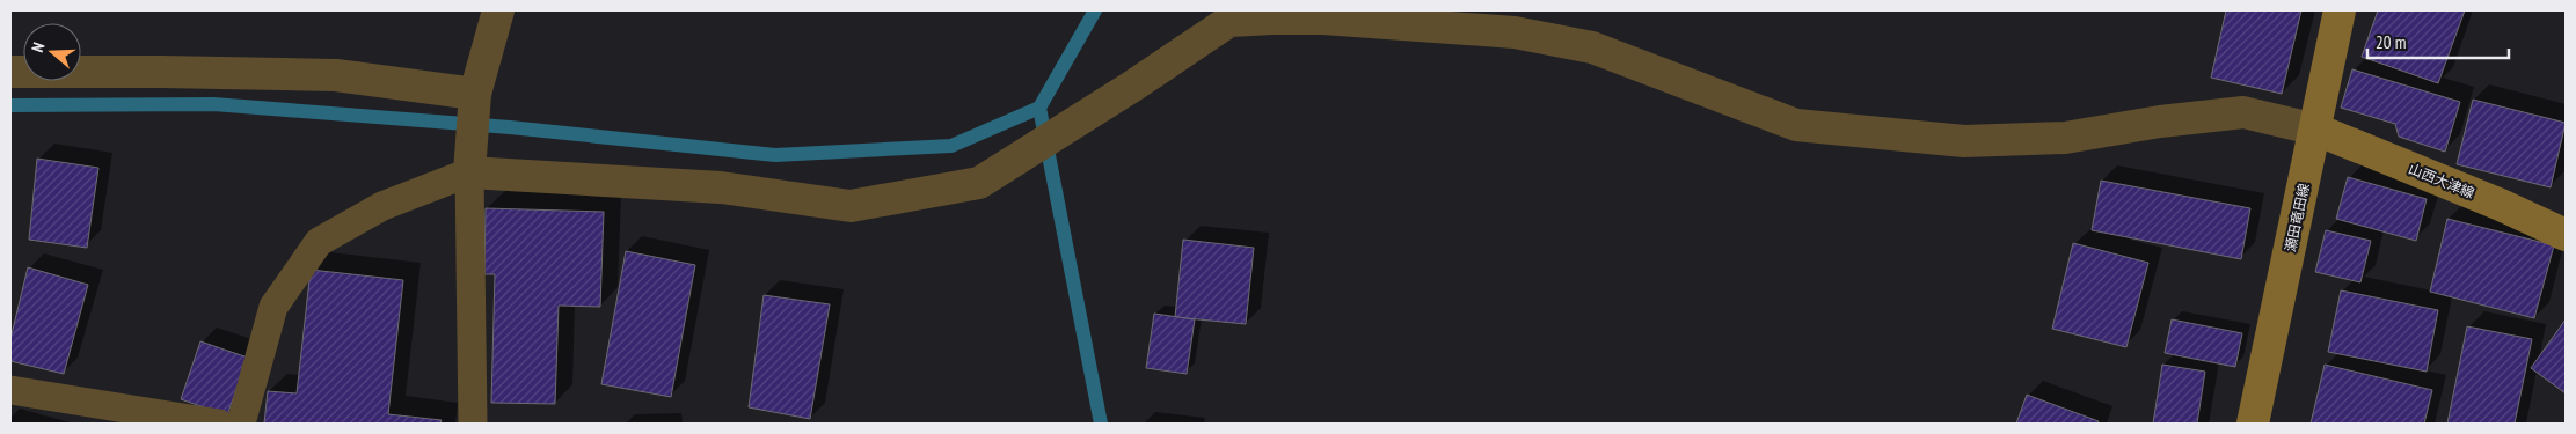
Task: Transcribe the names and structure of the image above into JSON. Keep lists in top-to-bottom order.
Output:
{
  "streets": {
    "main road": ["山西大津線", "瀬田竜田線"]
  },
  "crossings": [
    ["山西大津線", "瀬田竜田線"]
  ],
  "scale_bar": "20 m",
  "north": "left"
}
